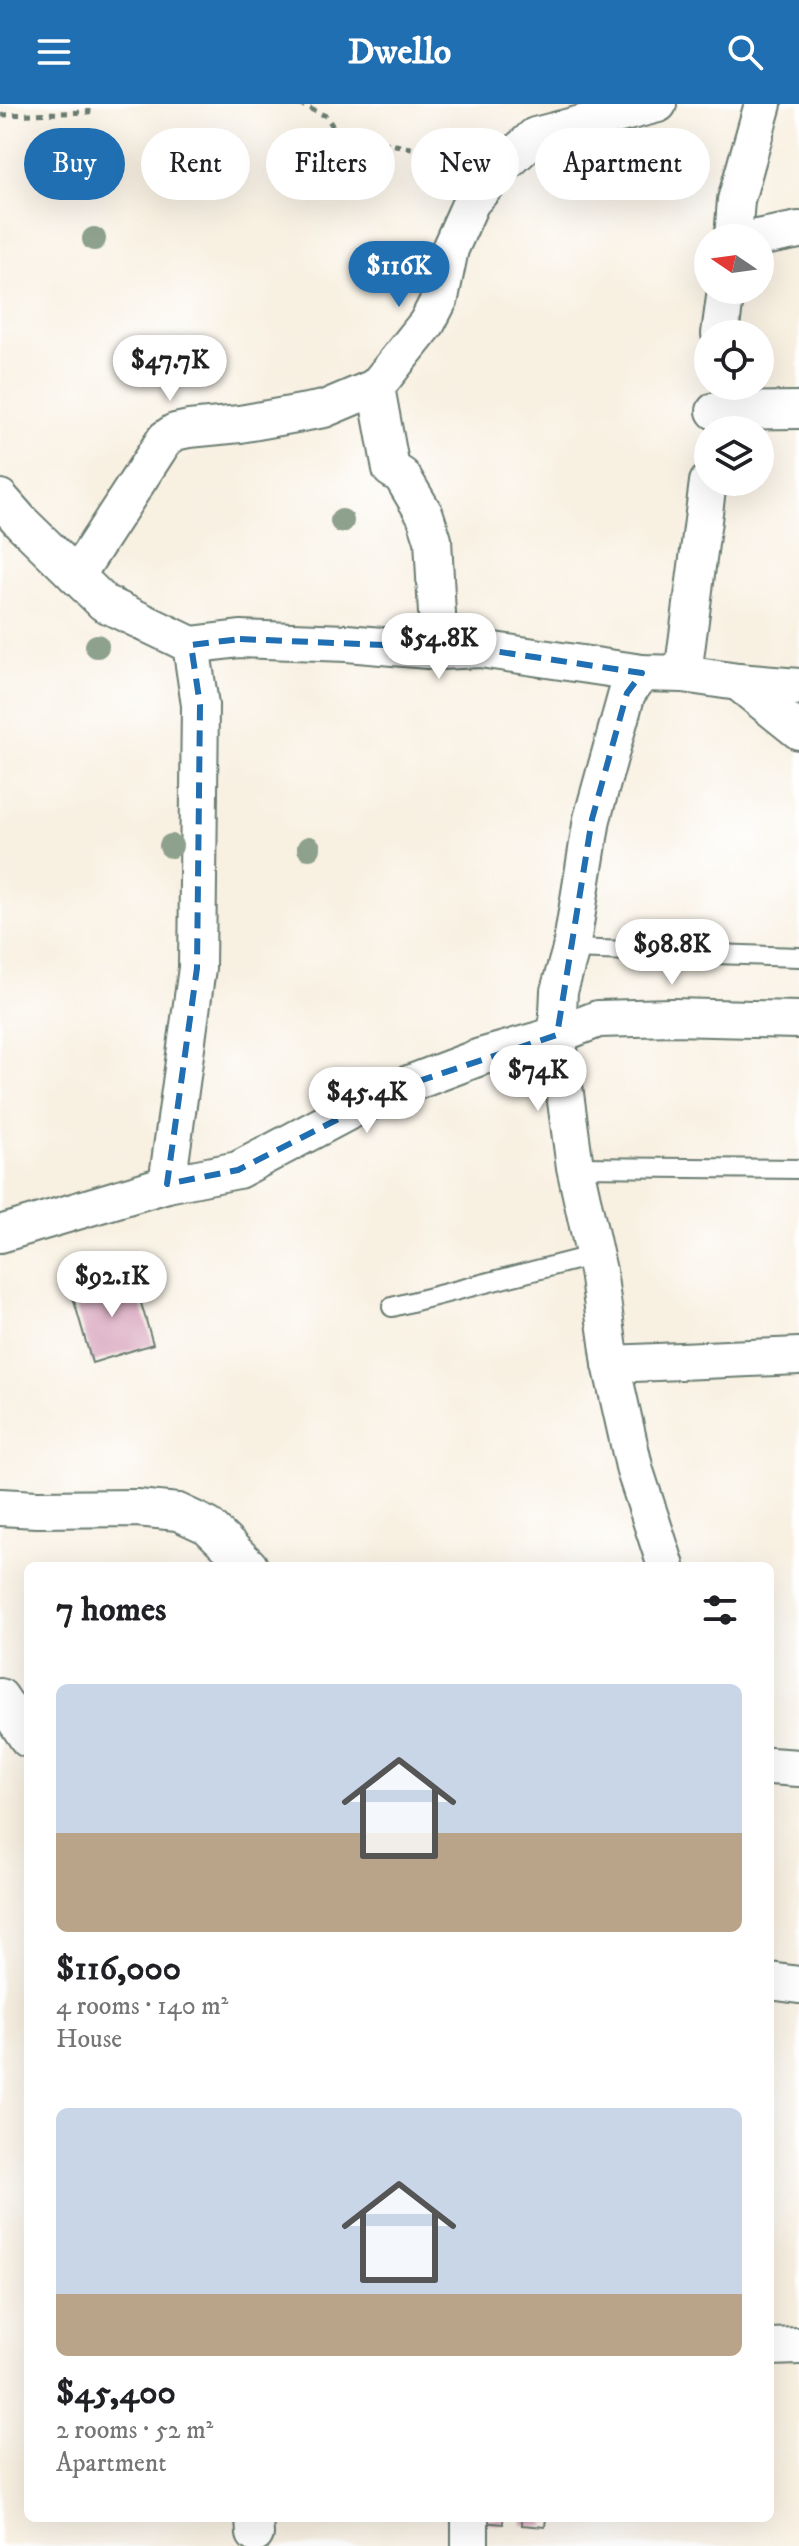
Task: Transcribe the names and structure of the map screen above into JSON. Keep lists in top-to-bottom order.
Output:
{
  "north": "left",
  "page": {
    "header": "Dwello",
    "chip": [
      "Buy",
      "Rent",
      "Filters",
      "New",
      "Apartment"
    ],
    "price": [
      "$116K",
      "$47.7K",
      "$54.8K",
      "$98.8K",
      "$74K",
      "$45.4K",
      "$92.1K"
    ],
    "heading": "7 homes",
    "list": [
      {
        "name": "$116,000",
        "note": "4 rooms · 140 m² · House"
      },
      {
        "name": "$45,400",
        "note": "2 rooms · 52 m² · Apartment"
      }
    ]
  }
}
